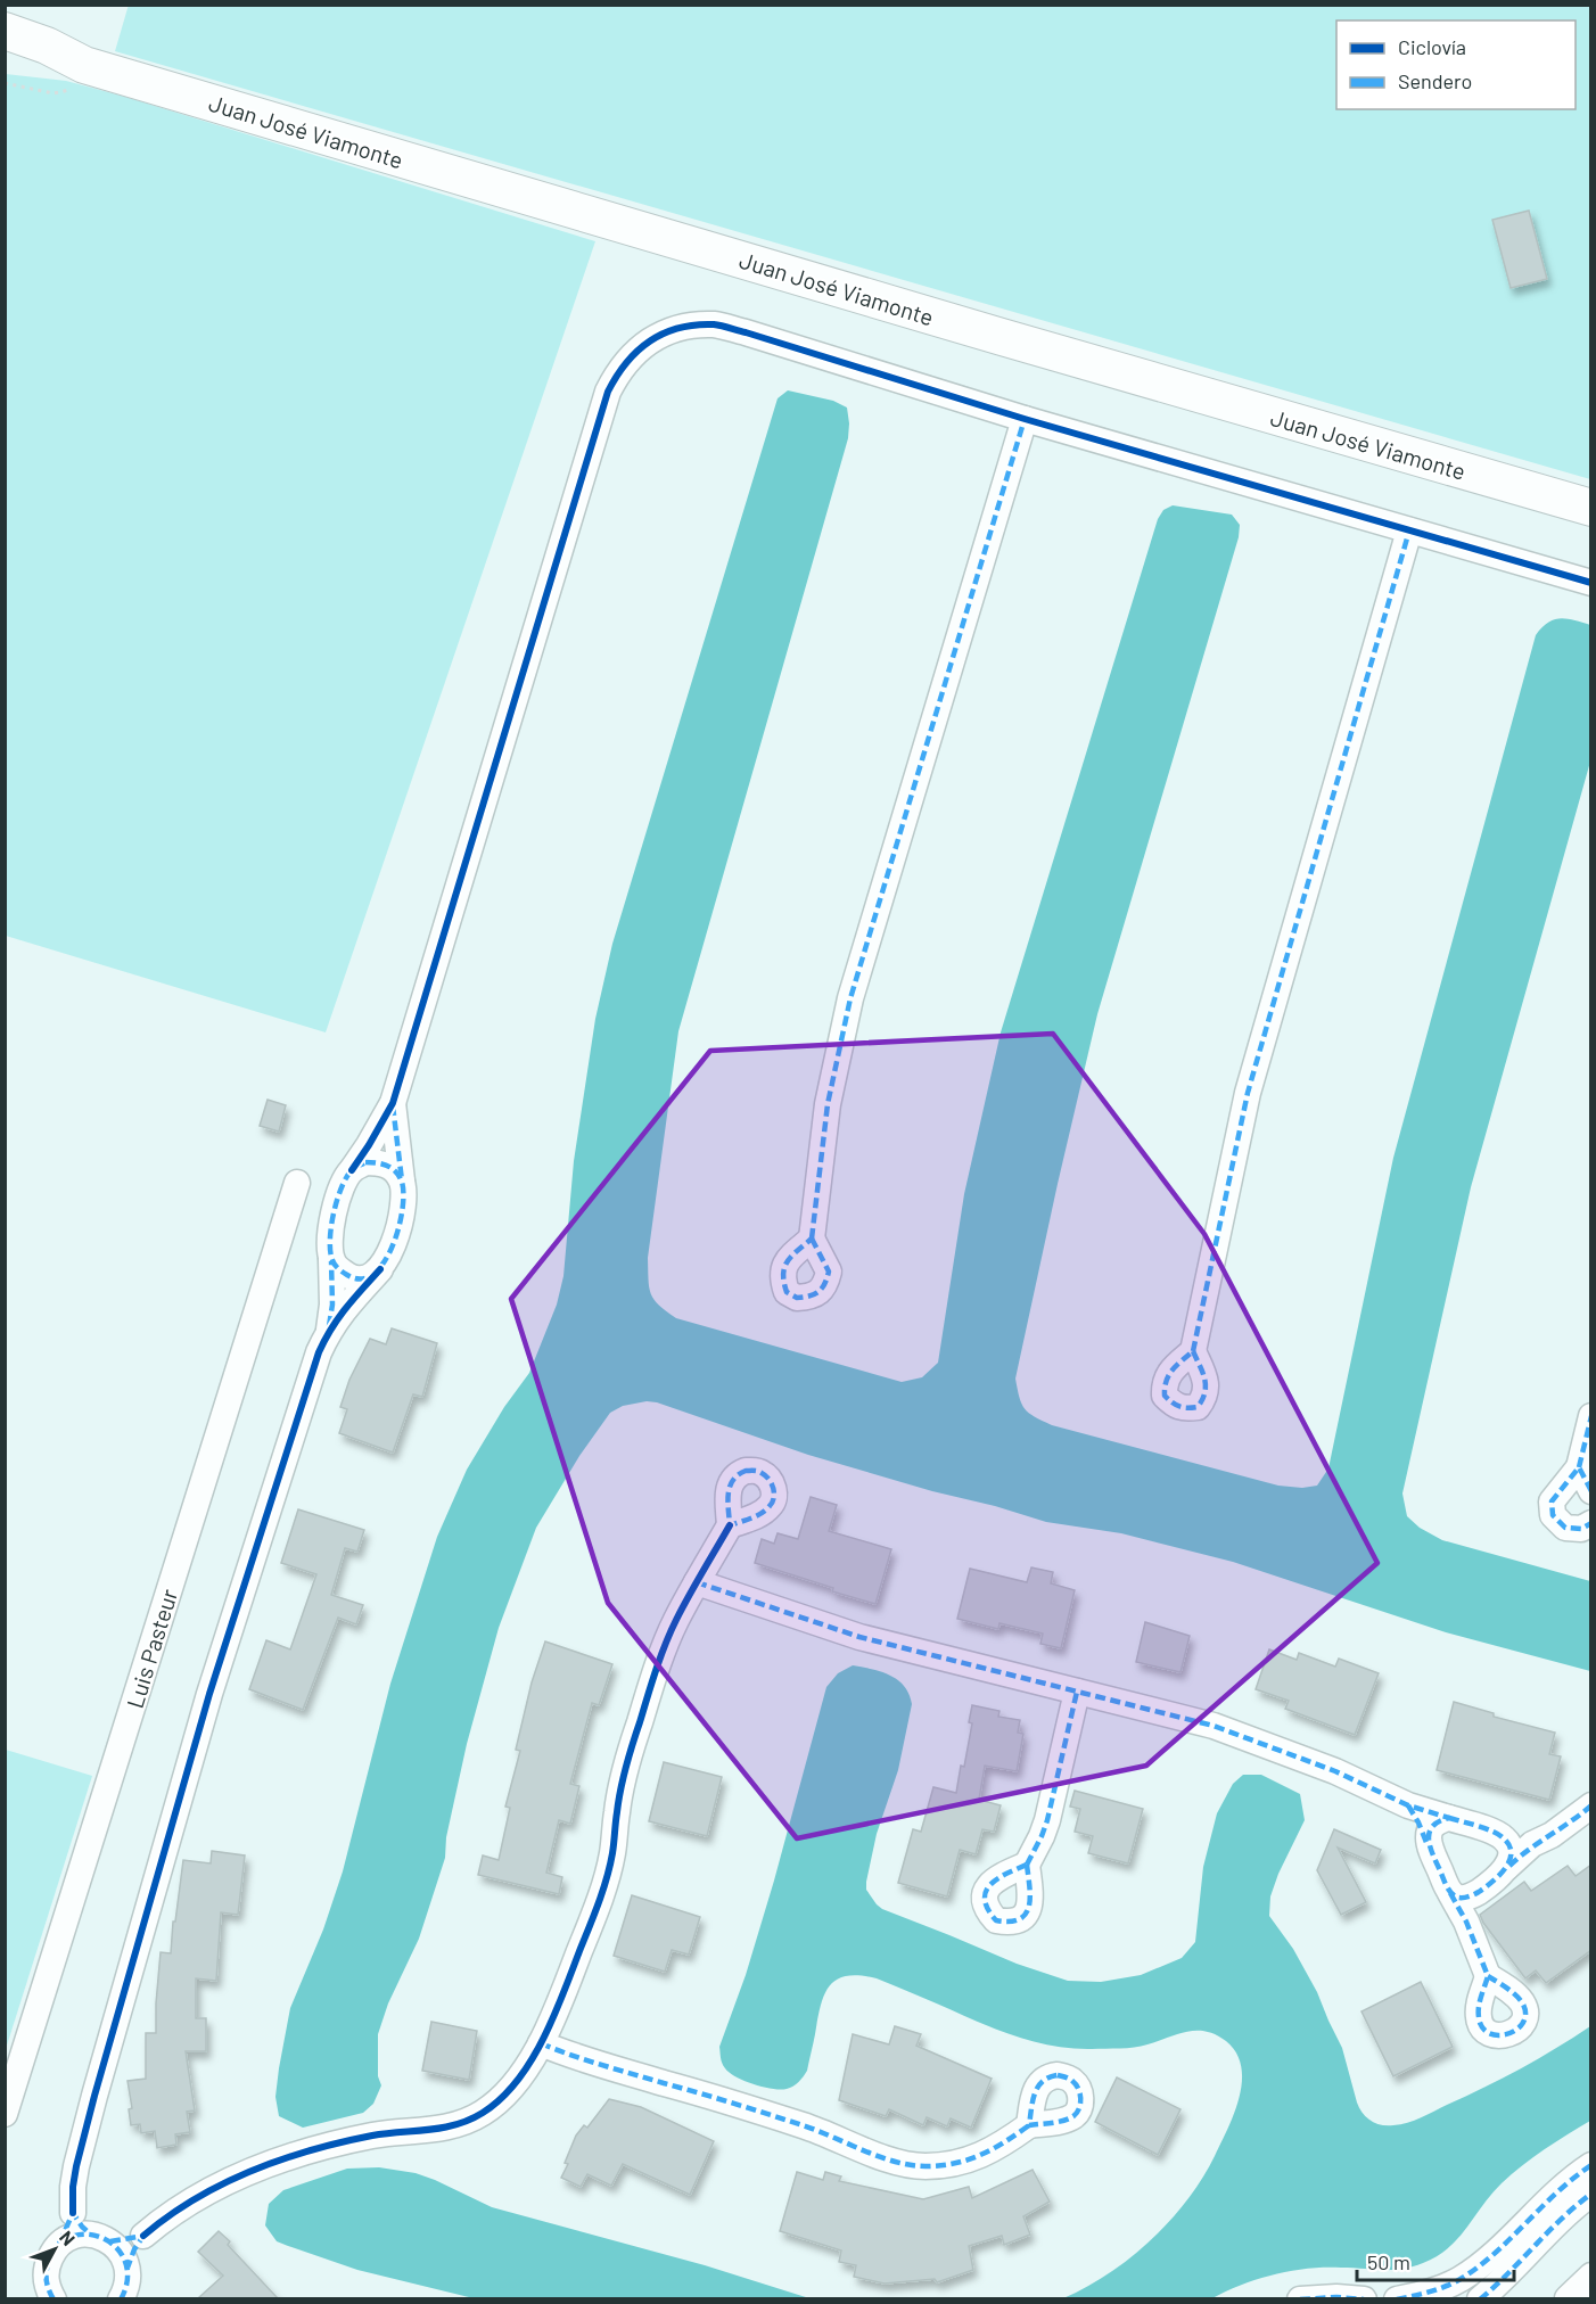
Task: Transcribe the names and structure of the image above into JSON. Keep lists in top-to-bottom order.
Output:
{
  "streets": {
    "street": ["Juan José Viamonte", "Luis Pasteur"]
  },
  "legend": ["Ciclovía", "Sendero"],
  "scale_bar": "50 m",
  "north": "top right"
}
